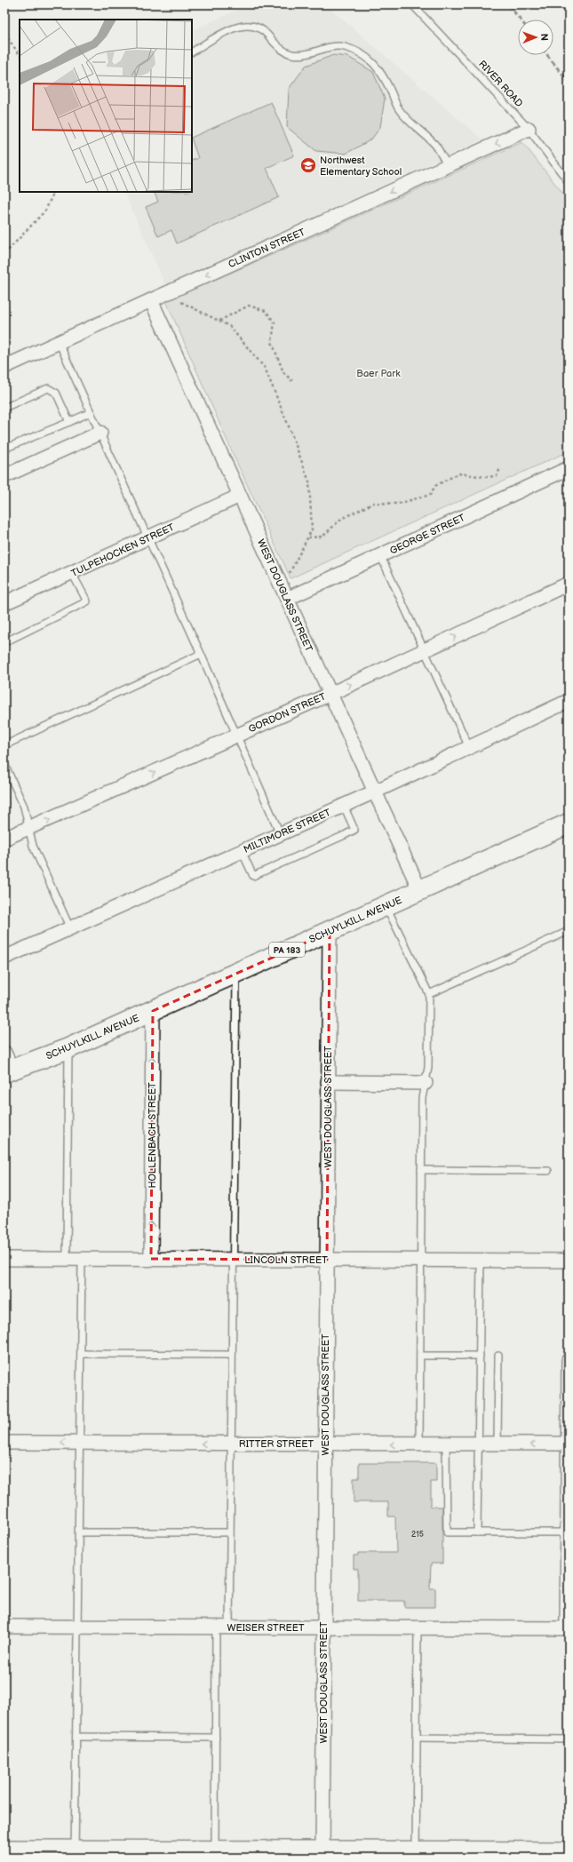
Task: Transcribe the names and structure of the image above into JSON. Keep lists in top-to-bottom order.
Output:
{
  "streets": {
    "main road": ["SCHUYLKILL AVENUE", "PA 183"],
    "street": [
      "CLINTON STREET",
      "GEORGE STREET",
      "TULPEHOCKEN STREET",
      "WEST DOUGLASS STREET",
      "GORDON STREET",
      "MILTIMORE STREET",
      "HOLLENBACH STREET",
      "LINCOLN STREET",
      "RITTER STREET",
      "WEISER STREET"
    ],
    "lane": ["RIVER ROAD"]
  },
  "crossings": [
    ["RIVER ROAD", "CLINTON STREET"],
    ["CLINTON STREET", "WEST DOUGLASS STREET"],
    ["GEORGE STREET", "WEST DOUGLASS STREET"],
    ["TULPEHOCKEN STREET", "WEST DOUGLASS STREET"],
    ["WEST DOUGLASS STREET", "GORDON STREET"],
    ["WEST DOUGLASS STREET", "MILTIMORE STREET"],
    ["WEST DOUGLASS STREET", "SCHUYLKILL AVENUE"],
    ["WEST DOUGLASS STREET", "LINCOLN STREET"],
    ["WEST DOUGLASS STREET", "RITTER STREET"],
    ["WEST DOUGLASS STREET", "WEISER STREET"],
    ["SCHUYLKILL AVENUE", "HOLLENBACH STREET"],
    ["HOLLENBACH STREET", "LINCOLN STREET"]
  ],
  "one_way": [
    "CLINTON STREET",
    "GORDON STREET",
    "HOLLENBACH STREET",
    "RITTER STREET"
  ],
  "parks": ["Baer Park"],
  "places": {
    "school or university": ["Northwest Elementary School"]
  },
  "house_numbers": ["215"],
  "north": "right"
}
